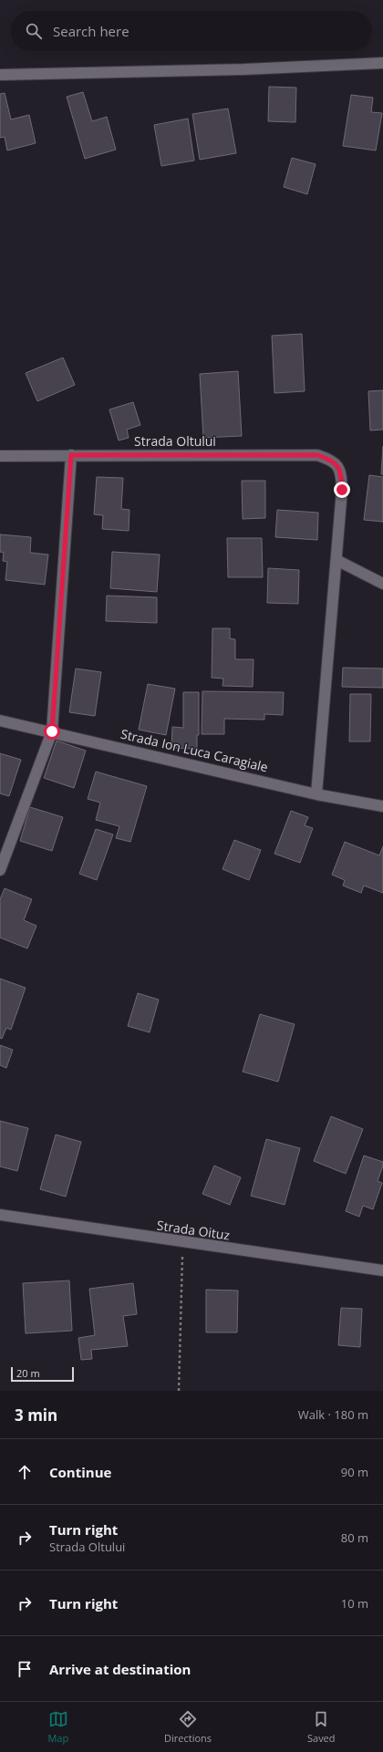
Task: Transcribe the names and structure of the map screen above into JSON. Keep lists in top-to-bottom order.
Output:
{
  "streets": {
    "street": ["Strada Oltului", "Strada Ion Luca Caragiale", "Strada Oituz"]
  },
  "scale_bar": "20 m",
  "page": {
    "search": "Search here",
    "scale": "20 m",
    "heading": ["3 min", "Walk · 180 m"],
    "list": [
      ["Continue", "90 m"],
      ["Turn right", "Strada Oltului", "80 m"],
      ["Turn right", "10 m"],
      "Arrive at destination"
    ],
    "nav": ["Map", "Directions", "Saved"]
  }
}
